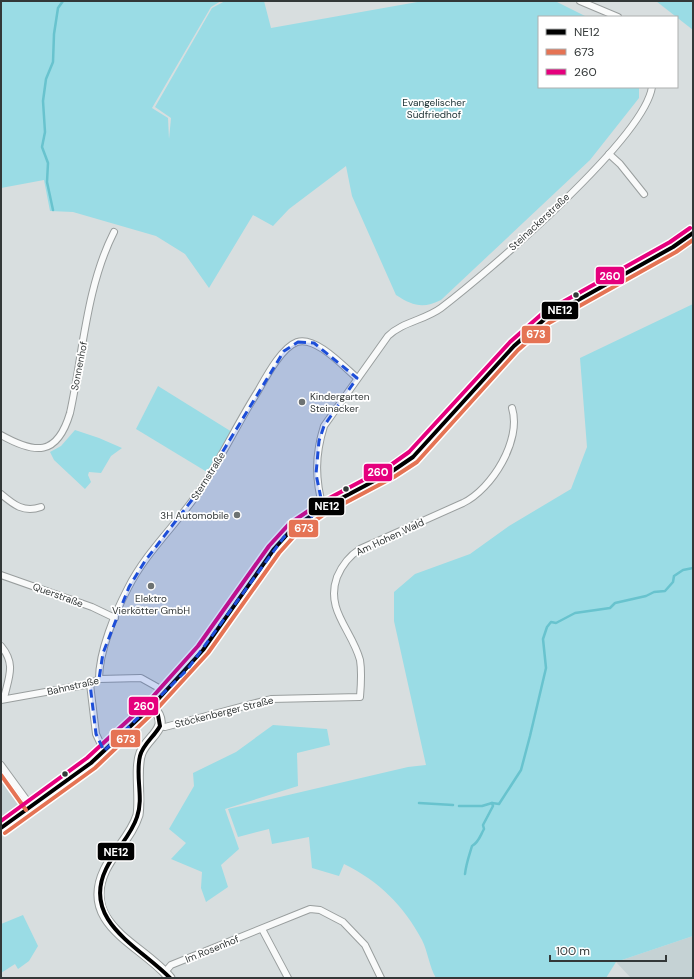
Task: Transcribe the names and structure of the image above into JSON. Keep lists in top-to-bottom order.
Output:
{
  "streets": {
    "street": [
      "Steinackerstraße",
      "Sonnenhof",
      "Sternstraße",
      "Am Hohen Wald",
      "Querstraße",
      "Bahnstraße",
      "Stöckenberger Straße",
      "Im Rosenhof"
    ]
  },
  "crossings": [
    ["Steinackerstraße", "Sternstraße"],
    ["Sternstraße", "Querstraße"],
    ["Sternstraße", "Bahnstraße"],
    ["Am Hohen Wald", "Stöckenberger Straße"]
  ],
  "parks": ["Evangelischer Südfriedhof"],
  "places": ["Kindergarten Steinacker", "3H Automobile", "Elektro Vierkötter GmbH"],
  "lines": ["transit line 260", "transit line NE12", "transit line 673"],
  "legend": ["NE12", "673", "260"],
  "scale_bar": "100 m"
}
